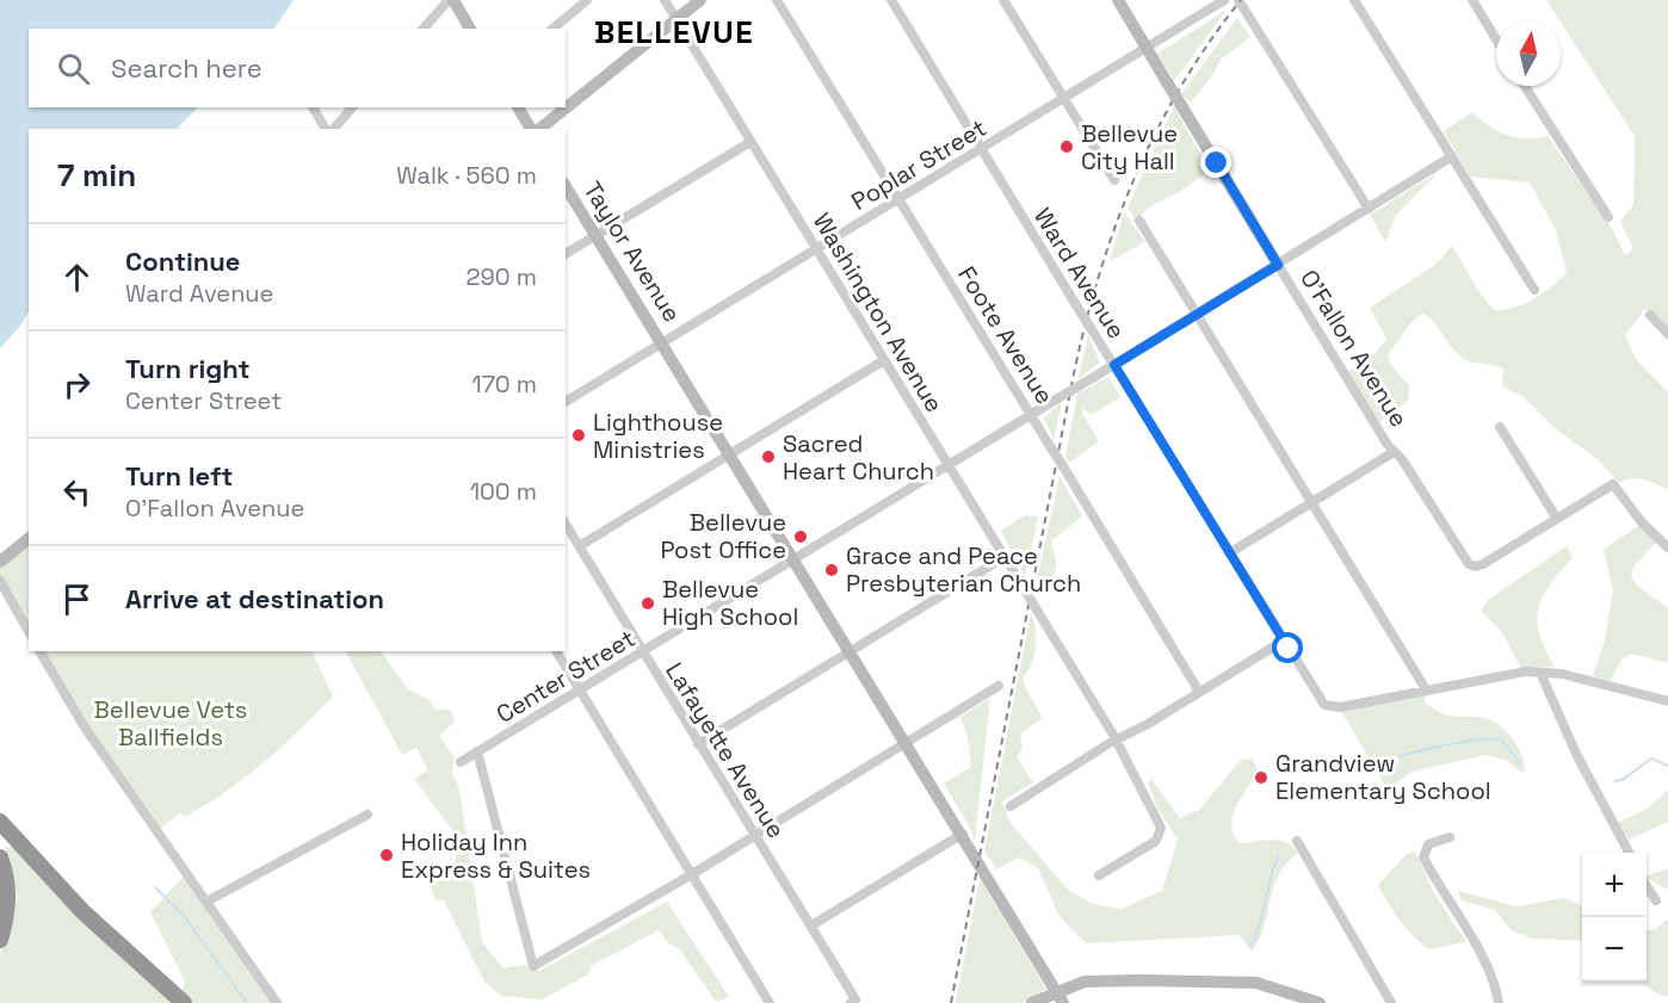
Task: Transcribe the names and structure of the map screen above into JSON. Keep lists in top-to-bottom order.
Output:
{
  "streets": {
    "street": [
      "Poplar Street",
      "Taylor Avenue",
      "Ward Avenue",
      "Washington Avenue",
      "Foote Avenue",
      "O’Fallon Avenue",
      "Center Street",
      "Lafayette Avenue"
    ]
  },
  "crossings": [
    ["Poplar Street", "Taylor Avenue"],
    ["Poplar Street", "Ward Avenue"],
    ["Poplar Street", "Washington Avenue"],
    ["Poplar Street", "Foote Avenue"],
    ["Poplar Street", "O’Fallon Avenue"],
    ["Taylor Avenue", "Center Street"],
    ["Ward Avenue", "Center Street"],
    ["Washington Avenue", "Center Street"],
    ["Foote Avenue", "Center Street"],
    ["O’Fallon Avenue", "Center Street"],
    ["Center Street", "Lafayette Avenue"]
  ],
  "districts": ["BELLEVUE"],
  "parks": ["Bellevue Vets Ballfields"],
  "places": [
    "Bellevue City Hall",
    "Lighthouse Ministries",
    "Sacred Heart Church",
    "Bellevue Post Office",
    "Grace and Peace Presbyterian Church",
    "Bellevue High School",
    "Grandview Elementary School",
    "Holiday Inn Express & Suites"
  ],
  "north": "top",
  "page": {
    "search": "Search here",
    "heading": ["7 min", "Walk · 560 m"],
    "list": [
      ["Continue", "Ward Avenue", "290 m"],
      ["Turn right", "Center Street", "170 m"],
      ["Turn left", "O’Fallon Avenue", "100 m"],
      "Arrive at destination"
    ],
    "map_buttons": ["+", "−"]
  }
}
